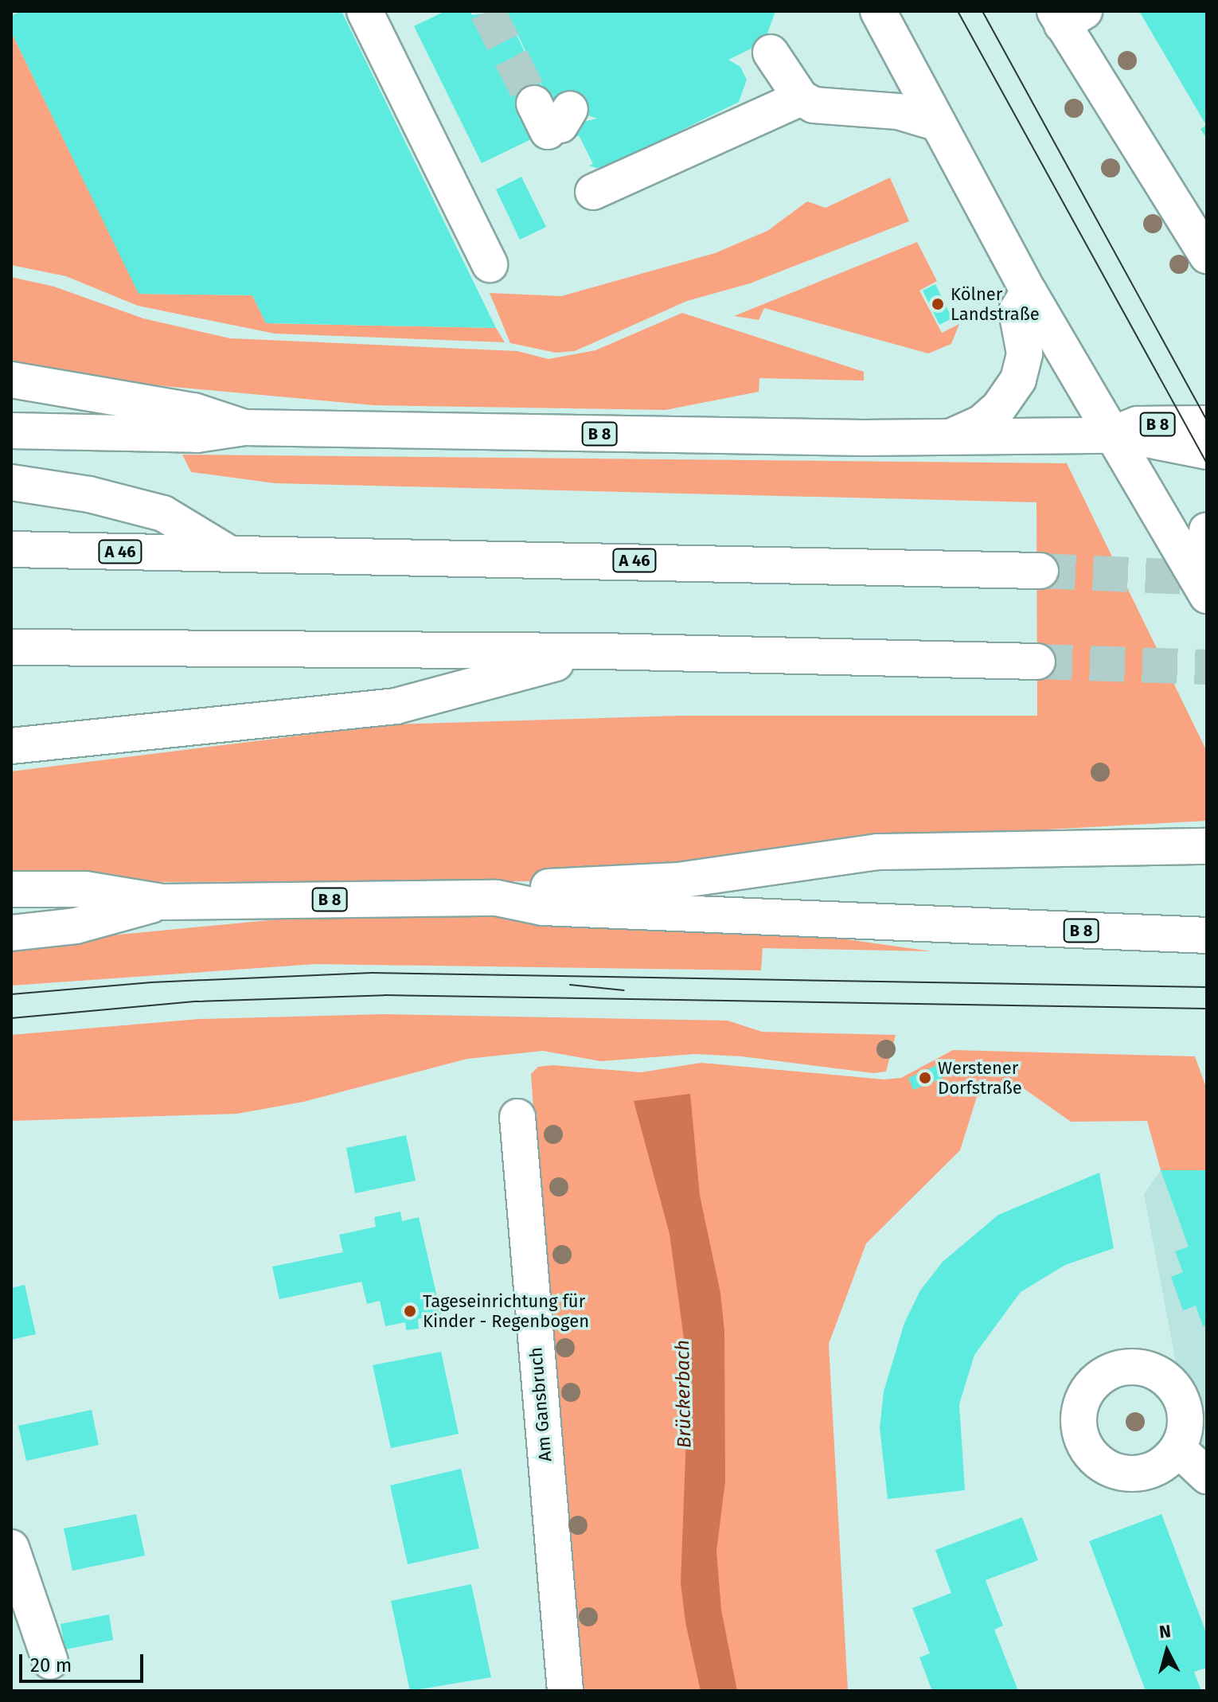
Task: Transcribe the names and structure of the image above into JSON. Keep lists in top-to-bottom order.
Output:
{
  "streets": {
    "main road": ["B 8", "A 46", "Am Gansbruch"]
  },
  "water": ["Brückerbach"],
  "places": ["Kölner Landstraße", "Werstener Dorfstraße", "Tageseinrichtung für Kinder - Regenbogen"],
  "scale_bar": "20 m",
  "north": "top"
}
